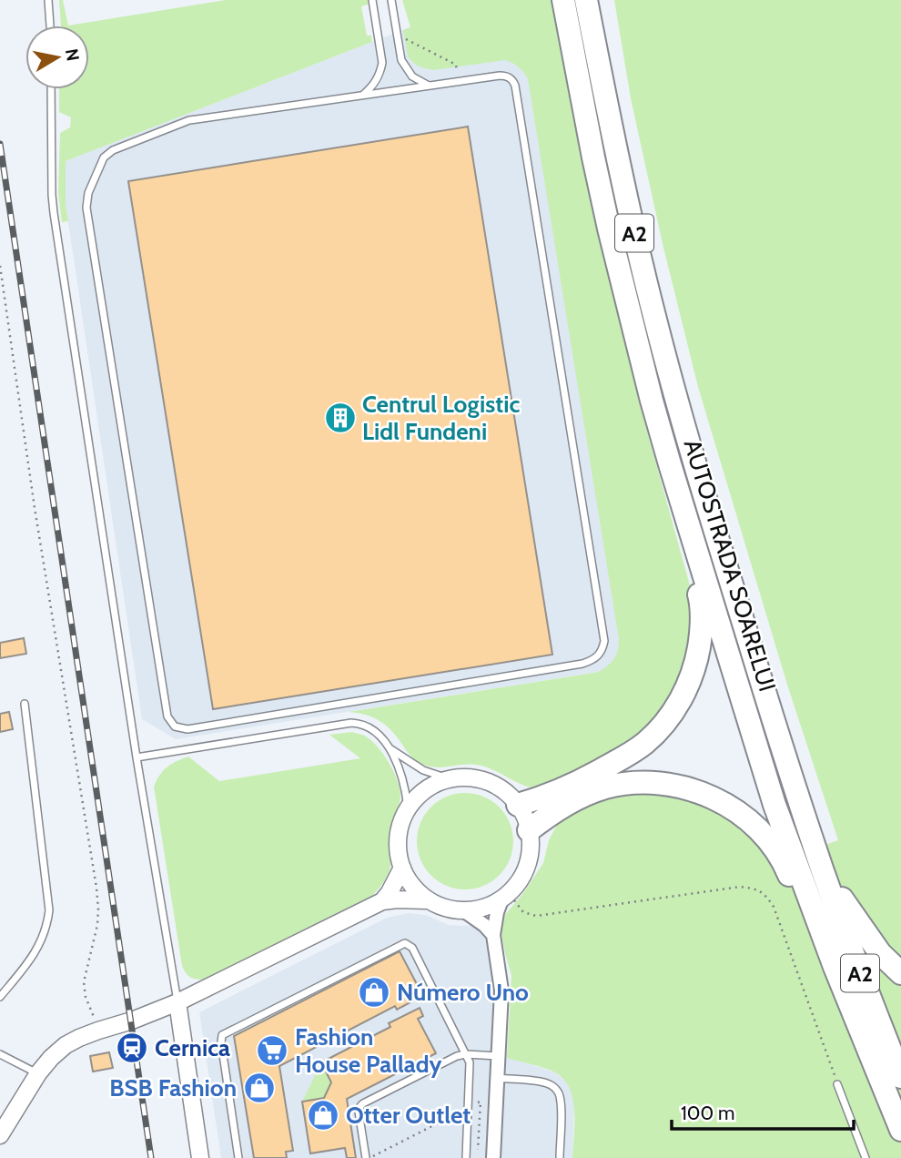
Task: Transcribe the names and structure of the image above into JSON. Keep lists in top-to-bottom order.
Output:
{
  "streets": {
    "highway": ["A2", "AUTOSTRADA SOARELUI"]
  },
  "places": {
    "building": ["Centrul Logistic Lidl Fundeni"],
    "shop": ["Número Uno", "BSB Fashion", "Otter Outlet"],
    "station": ["Cernica"],
    "supermarket": ["Fashion House Pallady"]
  },
  "scale_bar": "100 m",
  "north": "right"
}
